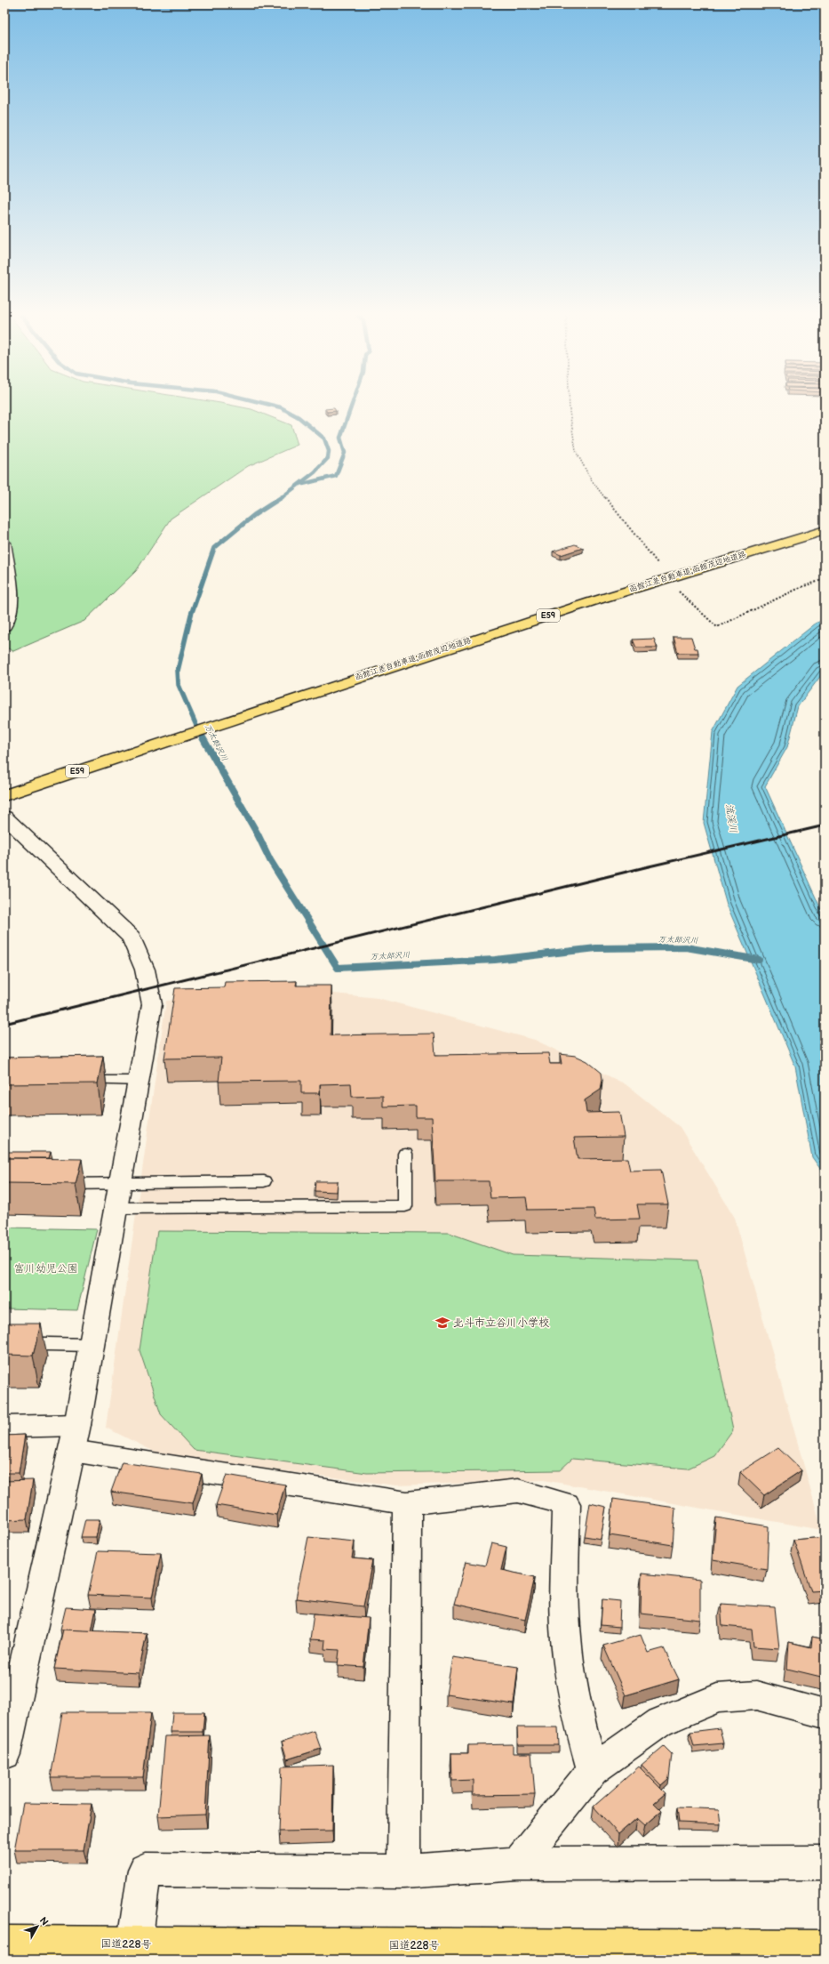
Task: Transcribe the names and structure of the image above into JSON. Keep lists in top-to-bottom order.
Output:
{
  "streets": {
    "highway": ["函館江差自動車道;函館茂辺地道路", "E59", "国道228号"]
  },
  "water": ["万太郎沢川", "流渓川"],
  "parks": ["富川幼児公園"],
  "places": {
    "school or university": ["北斗市立谷川小学校"]
  },
  "north": "top right"
}
